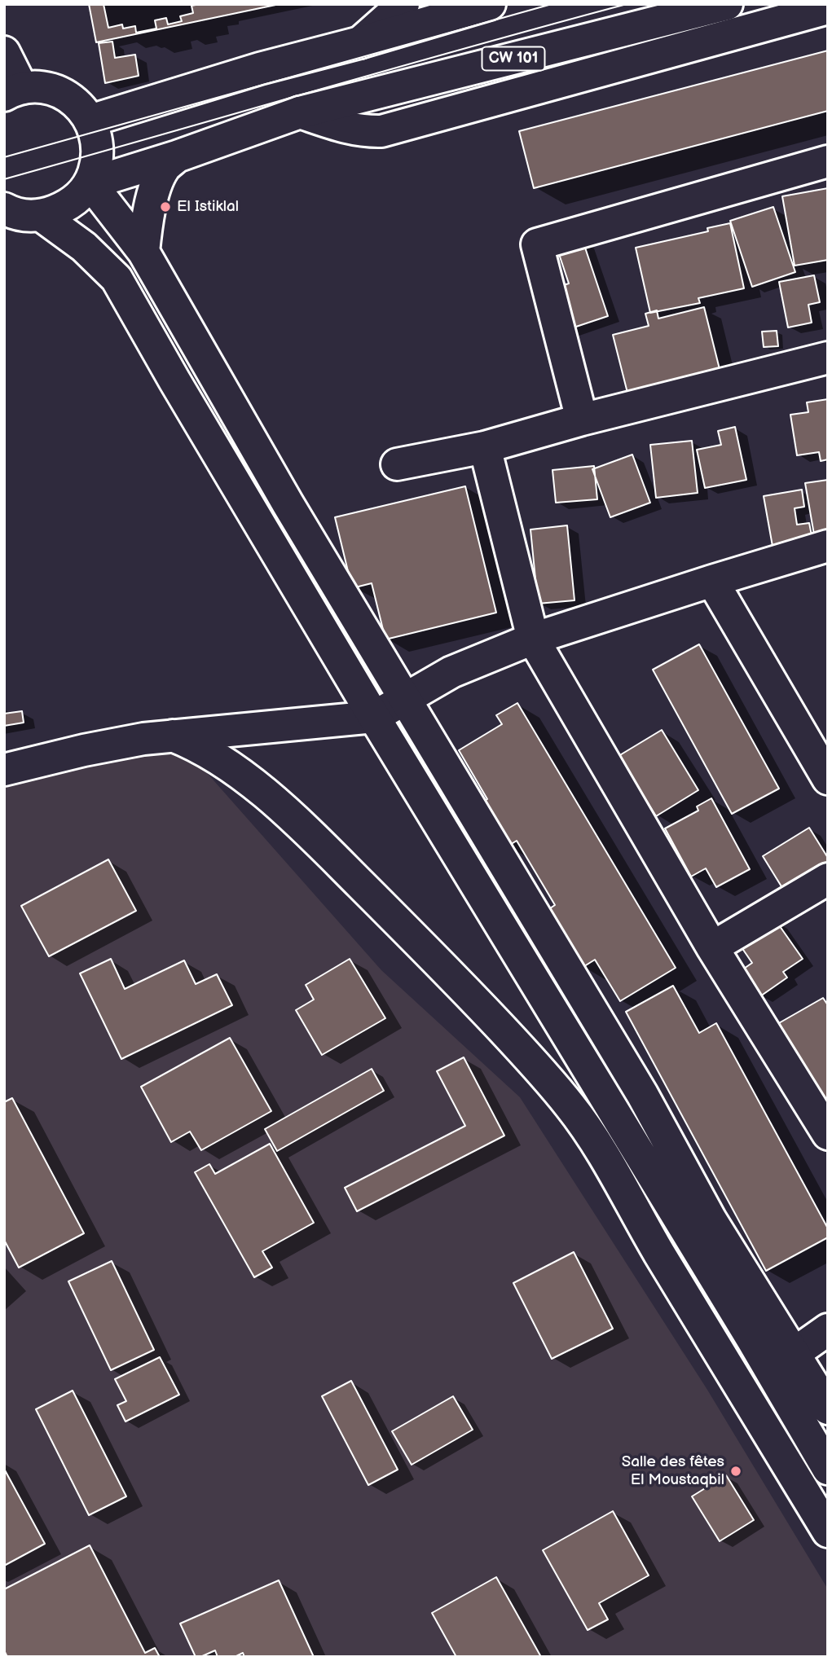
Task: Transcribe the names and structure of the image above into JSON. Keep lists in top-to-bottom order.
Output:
{
  "streets": {
    "street": ["CW 101"]
  },
  "places": ["El Istiklal", "Salle des fêtes El Moustaqbil"]
}
